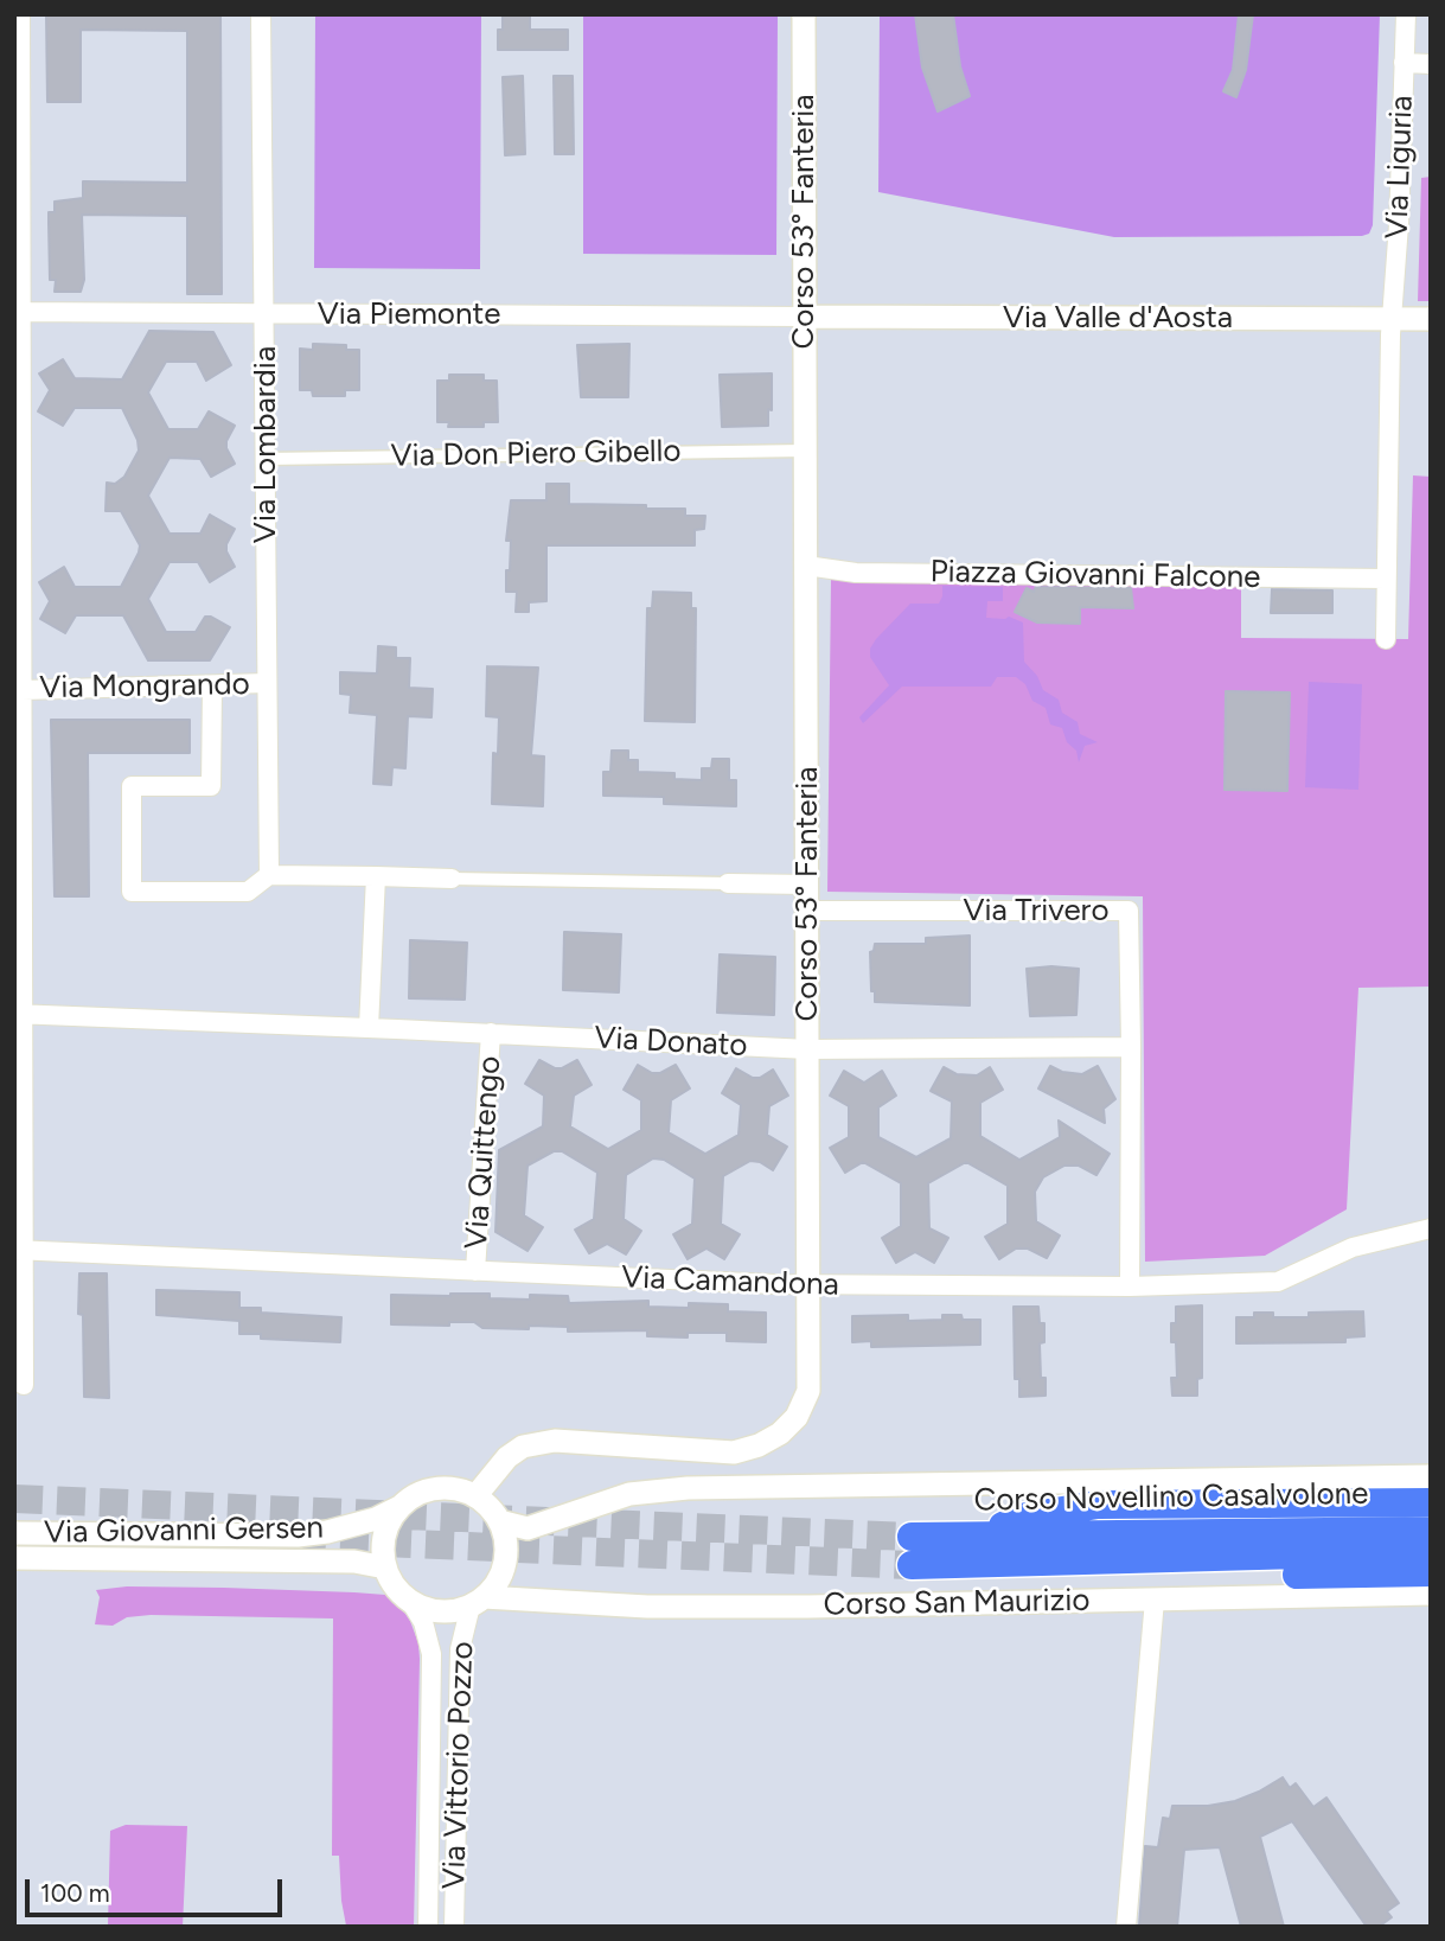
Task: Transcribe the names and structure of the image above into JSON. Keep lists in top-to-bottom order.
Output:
{
  "streets": {
    "highway": ["Corso Novellino Casalvolone"],
    "street": [
      "Via Liguria",
      "Corso 53° Fanteria",
      "Via Piemonte",
      "Via Valle d'Aosta",
      "Via Lombardia",
      "Via Don Piero Gibello",
      "Piazza Giovanni Falcone",
      "Via Mongrando",
      "Via Trivero",
      "Via Donato",
      "Via Quittengo",
      "Via Camandona",
      "Via Giovanni Gersen",
      "Corso San Maurizio",
      "Via Vittorio Pozzo"
    ]
  },
  "crossings": [
    ["Via Liguria", "Via Valle d'Aosta"],
    ["Corso 53° Fanteria", "Via Piemonte"],
    ["Corso 53° Fanteria", "Via Valle d'Aosta"],
    ["Corso 53° Fanteria", "Via Don Piero Gibello"],
    ["Corso 53° Fanteria", "Piazza Giovanni Falcone"],
    ["Corso 53° Fanteria", "Via Trivero"],
    ["Corso 53° Fanteria", "Via Donato"],
    ["Corso 53° Fanteria", "Via Camandona"],
    ["Corso 53° Fanteria", "Via Giovanni Gersen"],
    ["Corso 53° Fanteria", "Corso San Maurizio"],
    ["Corso 53° Fanteria", "Via Vittorio Pozzo"],
    ["Via Piemonte", "Via Valle d'Aosta"],
    ["Via Piemonte", "Via Lombardia"],
    ["Via Lombardia", "Via Don Piero Gibello"],
    ["Via Lombardia", "Via Mongrando"],
    ["Via Trivero", "Via Donato"],
    ["Via Donato", "Via Quittengo"],
    ["Via Quittengo", "Via Camandona"],
    ["Via Giovanni Gersen", "Corso San Maurizio"],
    ["Via Giovanni Gersen", "Via Vittorio Pozzo"],
    ["Corso San Maurizio", "Via Vittorio Pozzo"]
  ],
  "scale_bar": "100 m"
}
